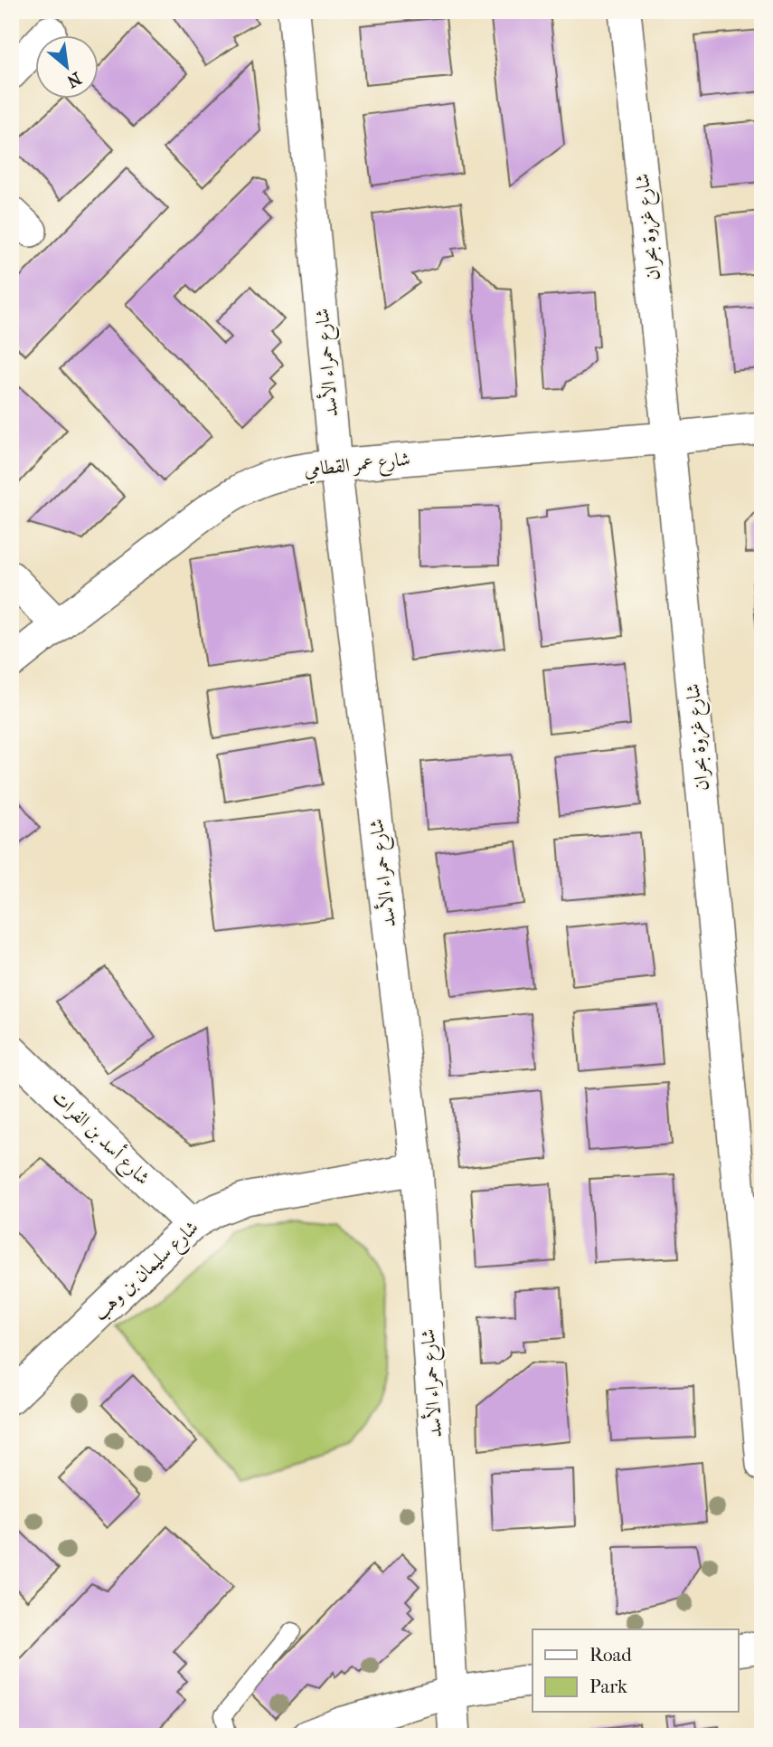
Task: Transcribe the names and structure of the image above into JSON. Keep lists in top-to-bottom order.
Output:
{
  "streets": {
    "street": [
      "شارع غزوة بحران",
      "شارع حمراء الأسد",
      "شارع عمر القطامي",
      "شارع أسد بن الفرات",
      "شارع سليمان بن وهب"
    ]
  },
  "crossings": [
    ["شارع غزوة بحران", "شارع عمر القطامي"],
    ["شارع حمراء الأسد", "شارع عمر القطامي"],
    ["شارع حمراء الأسد", "شارع سليمان بن وهب"],
    ["شارع أسد بن الفرات", "شارع سليمان بن وهب"]
  ],
  "legend": ["Road", "Park"],
  "north": "bottom right"
}
